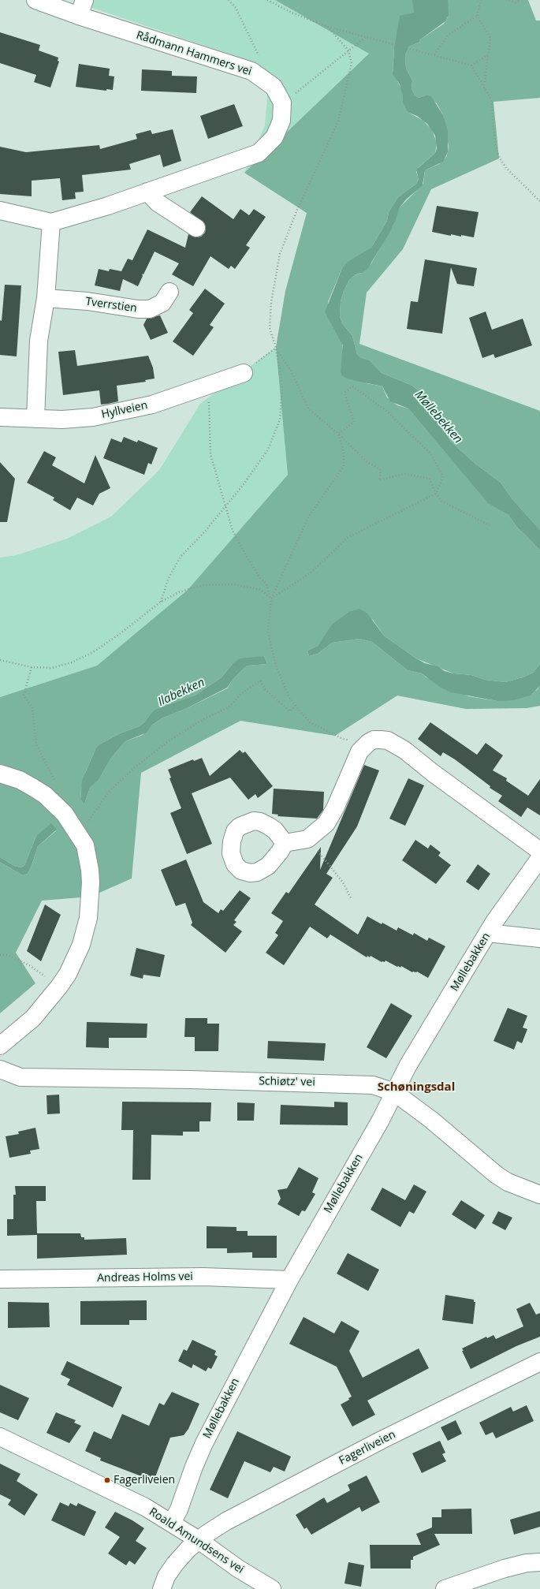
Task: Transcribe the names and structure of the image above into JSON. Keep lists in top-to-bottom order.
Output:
{
  "streets": {
    "street": [
      "Rådmann Hammers vei",
      "Tverrstien",
      "Hyllveien",
      "Møllebakken",
      "Schiøtz' vei",
      "Andreas Holms vei",
      "Fagerliveien",
      "Roald Amundsens vei"
    ]
  },
  "crossings": [
    ["Møllebakken", "Schiøtz' vei"],
    ["Møllebakken", "Andreas Holms vei"],
    ["Møllebakken", "Roald Amundsens vei"],
    ["Fagerliveien", "Roald Amundsens vei"]
  ],
  "districts": ["Schøningsdal"],
  "water": ["Møllebekken", "Ilabekken"],
  "places": ["Fagerliveien"]
}
